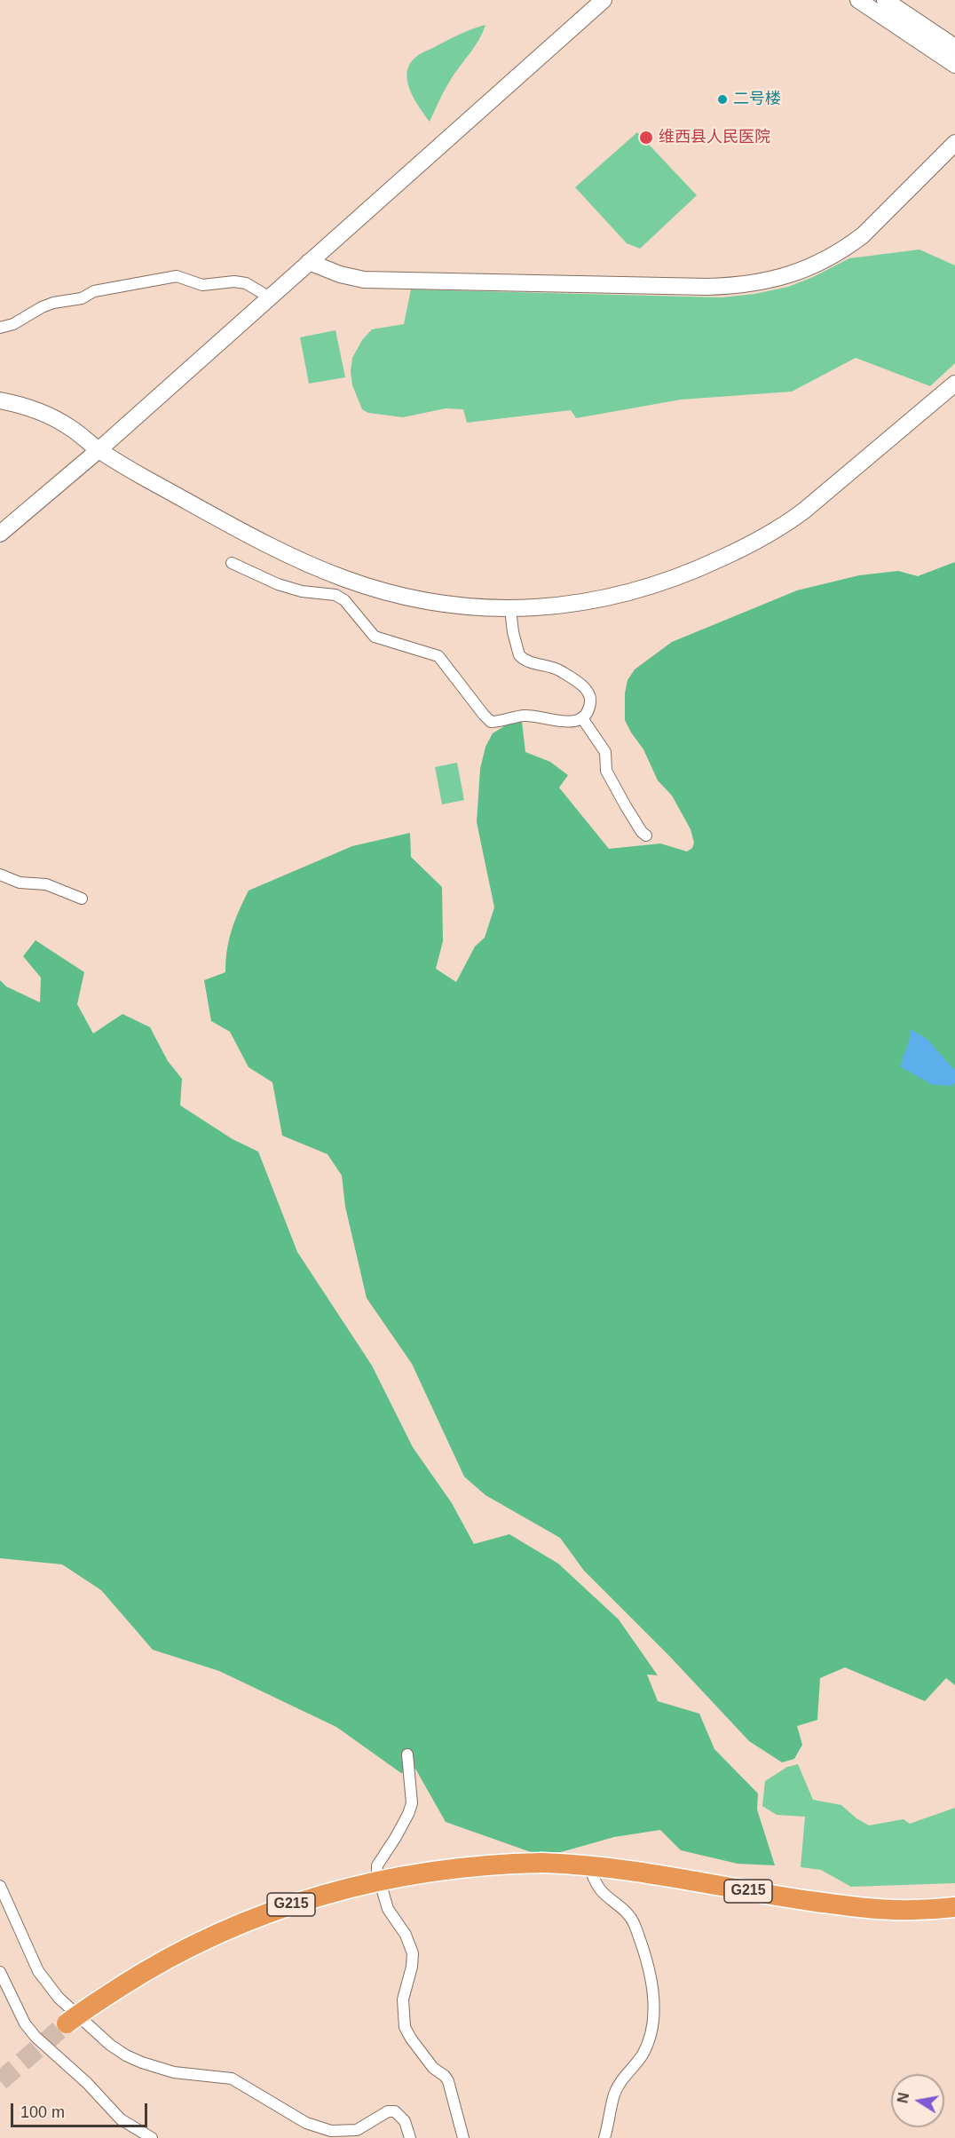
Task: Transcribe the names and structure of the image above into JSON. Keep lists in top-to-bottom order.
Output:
{
  "streets": {
    "highway": ["G215"]
  },
  "places": ["二号楼", "维西县人民医院"],
  "scale_bar": "100 m",
  "north": "left"
}
